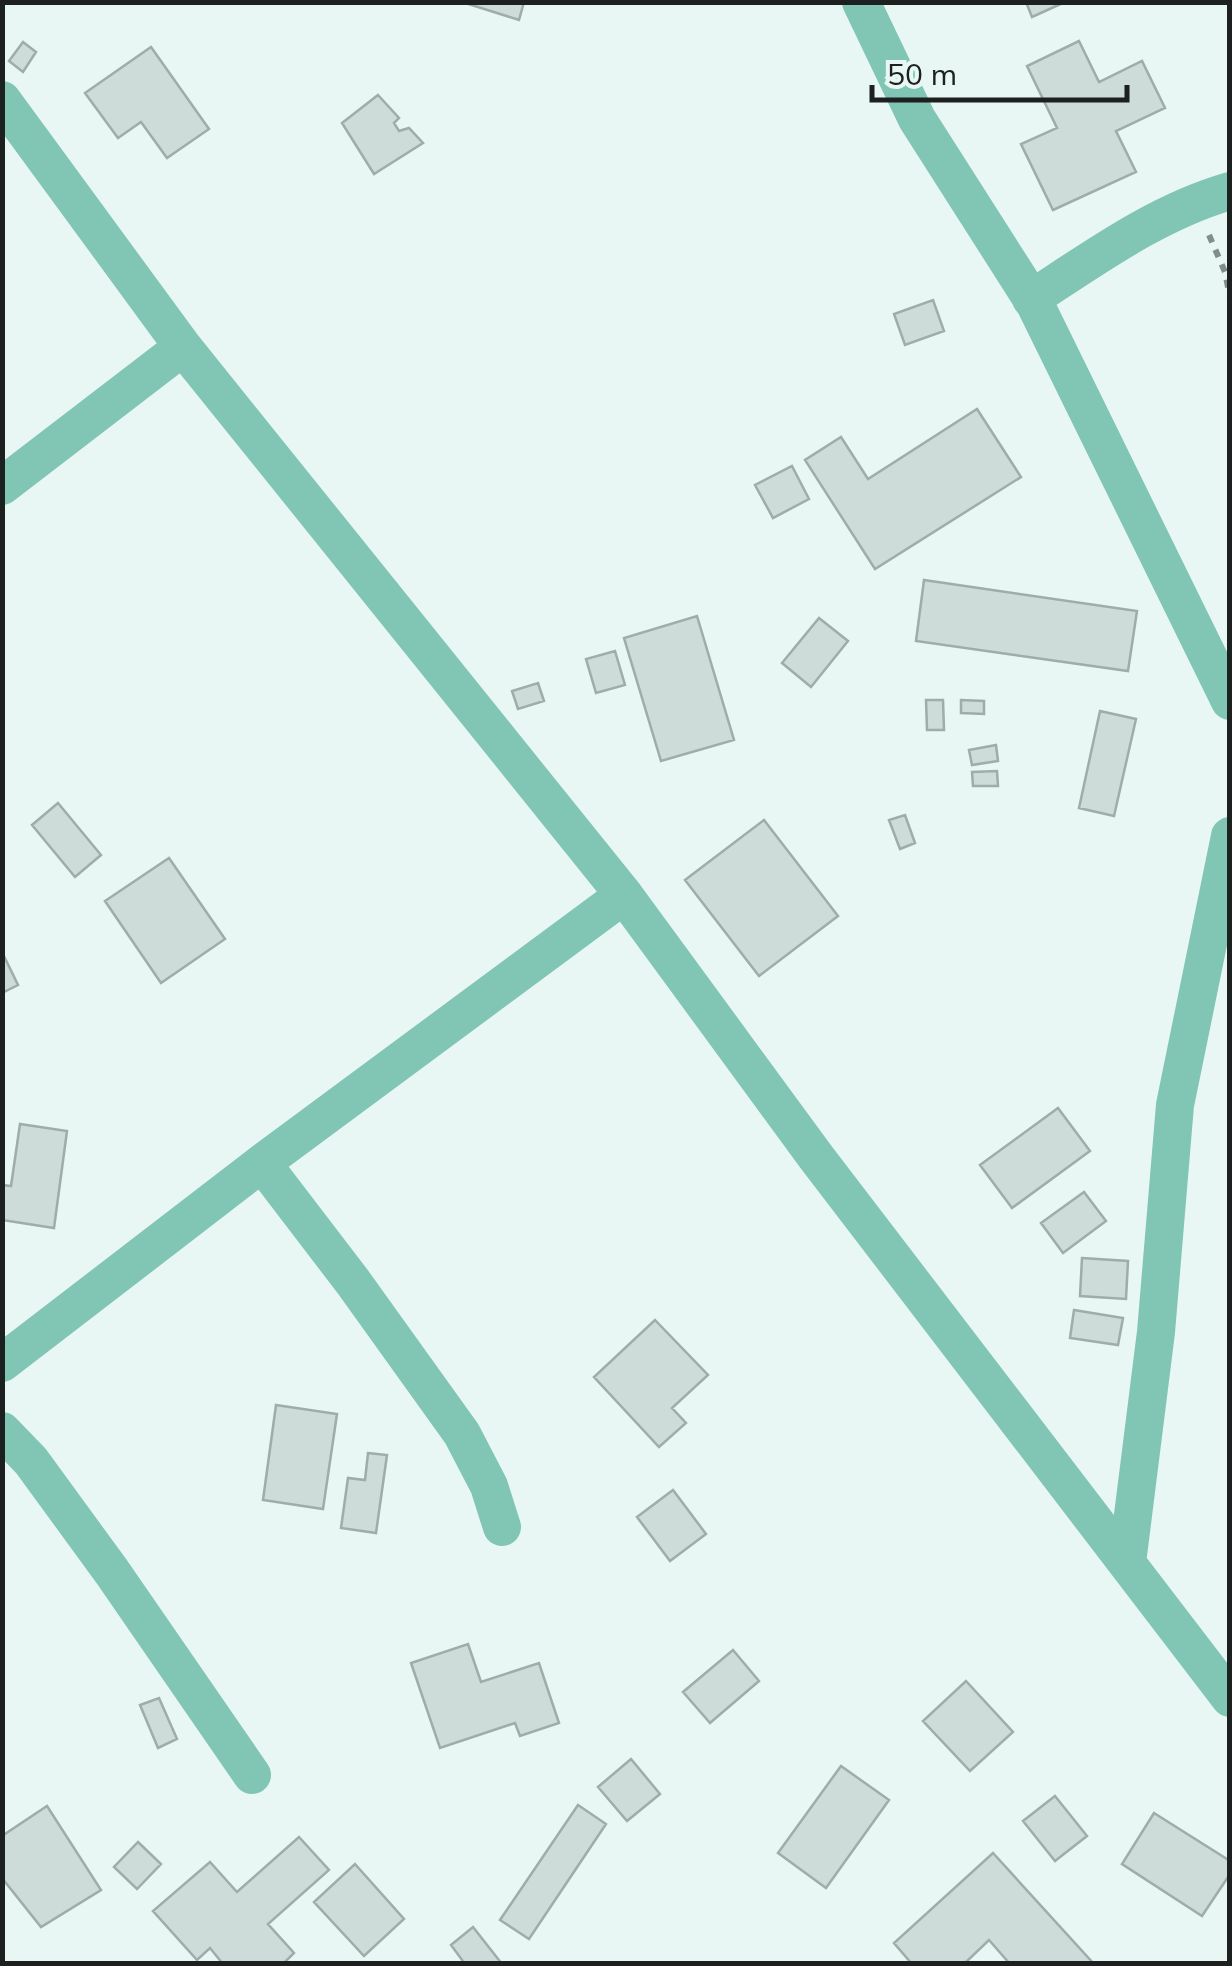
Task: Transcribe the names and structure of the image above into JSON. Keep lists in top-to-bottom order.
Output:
{
  "scale_bar": "50 m"
}
